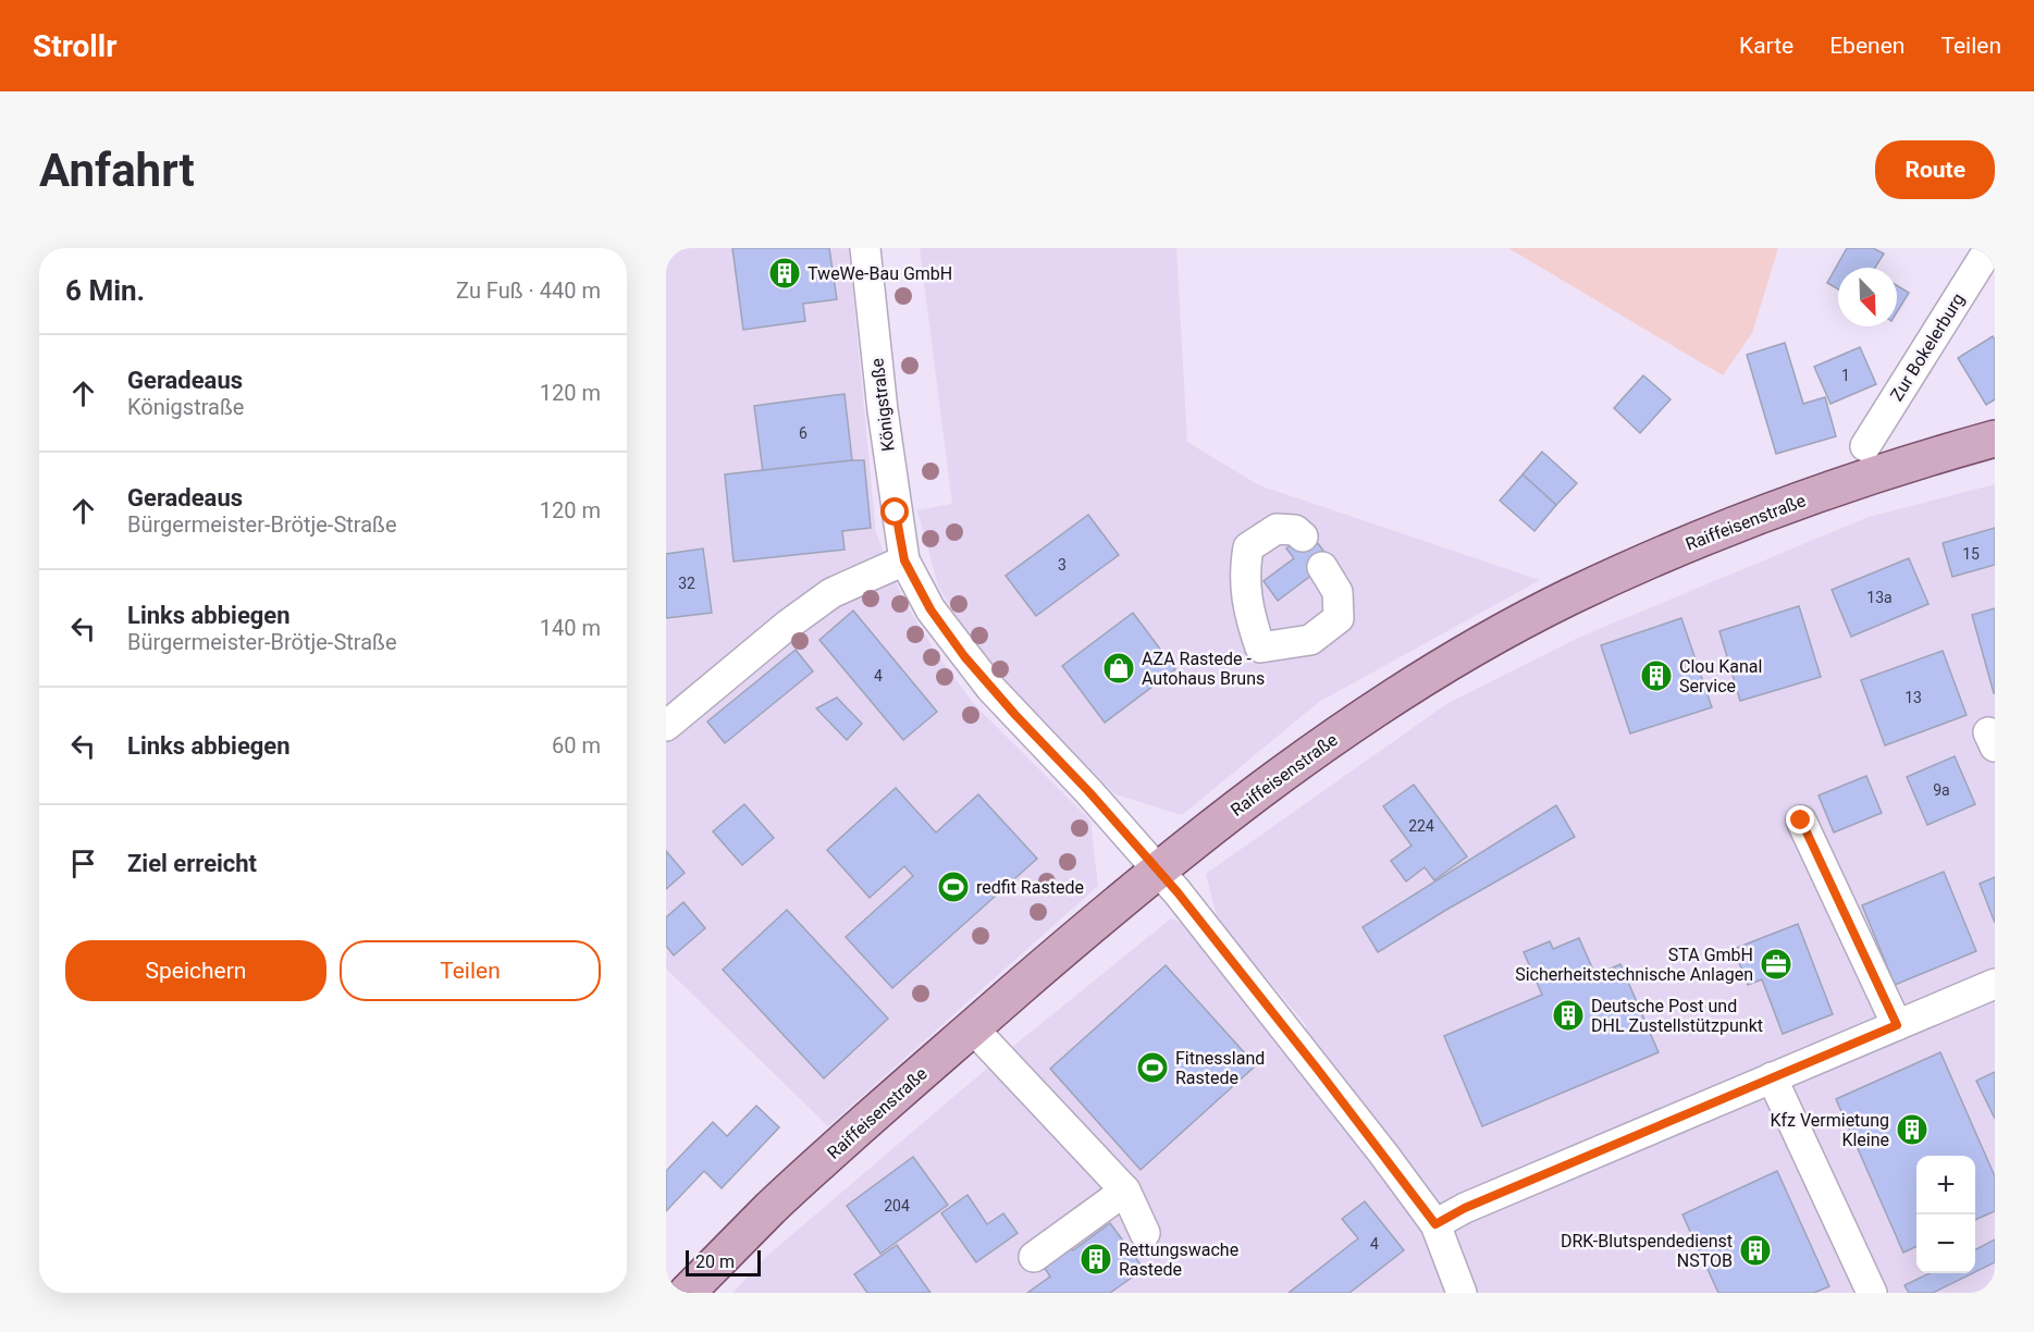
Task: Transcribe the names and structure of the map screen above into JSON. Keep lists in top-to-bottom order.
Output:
{
  "streets": {
    "main road": ["Raiffeisenstraße"],
    "street": ["Zur Bokelerburg", "Königstraße"]
  },
  "crossings": [
    ["Königstraße", "Raiffeisenstraße"]
  ],
  "places": {
    "building": [
      "TweWe-Bau GmbH",
      "Clou Kanal Service",
      "Deutsche Post und DHL Zustellstützpunkt",
      "Kfz Vermietung Kleine",
      "DRK-Blutspendedienst NSTOB",
      "Rettungswache Rastede"
    ],
    "shop": ["AZA Rastede - Autohaus Bruns"],
    "sports": ["redfit Rastede", "Fitnessland Rastede"],
    "office": ["STA GmbH Sicherheitstechnische Anlagen"]
  },
  "house_numbers": [
    "1",
    "6",
    "15",
    "3",
    "32",
    "13a",
    "4",
    "13",
    "9a",
    "224",
    "204",
    "4"
  ],
  "scale_bar": "20 m",
  "north": "bottom right",
  "page": {
    "header": "Strollr",
    "nav": ["Karte", "Ebenen", "Teilen"],
    "buttons": [
      "Route",
      ["Speichern", "Teilen"]
    ],
    "title": "Anfahrt",
    "heading": ["6 Min.", "Zu Fuß · 440 m"],
    "list": [
      ["Geradeaus", "Königstraße", "120 m"],
      ["Geradeaus", "Bürgermeister-Brötje-Straße", "120 m"],
      ["Links abbiegen", "Bürgermeister-Brötje-Straße", "140 m"],
      ["Links abbiegen", "60 m"],
      "Ziel erreicht"
    ],
    "map_buttons": ["+", "−"],
    "scale": "20 m"
  }
}
